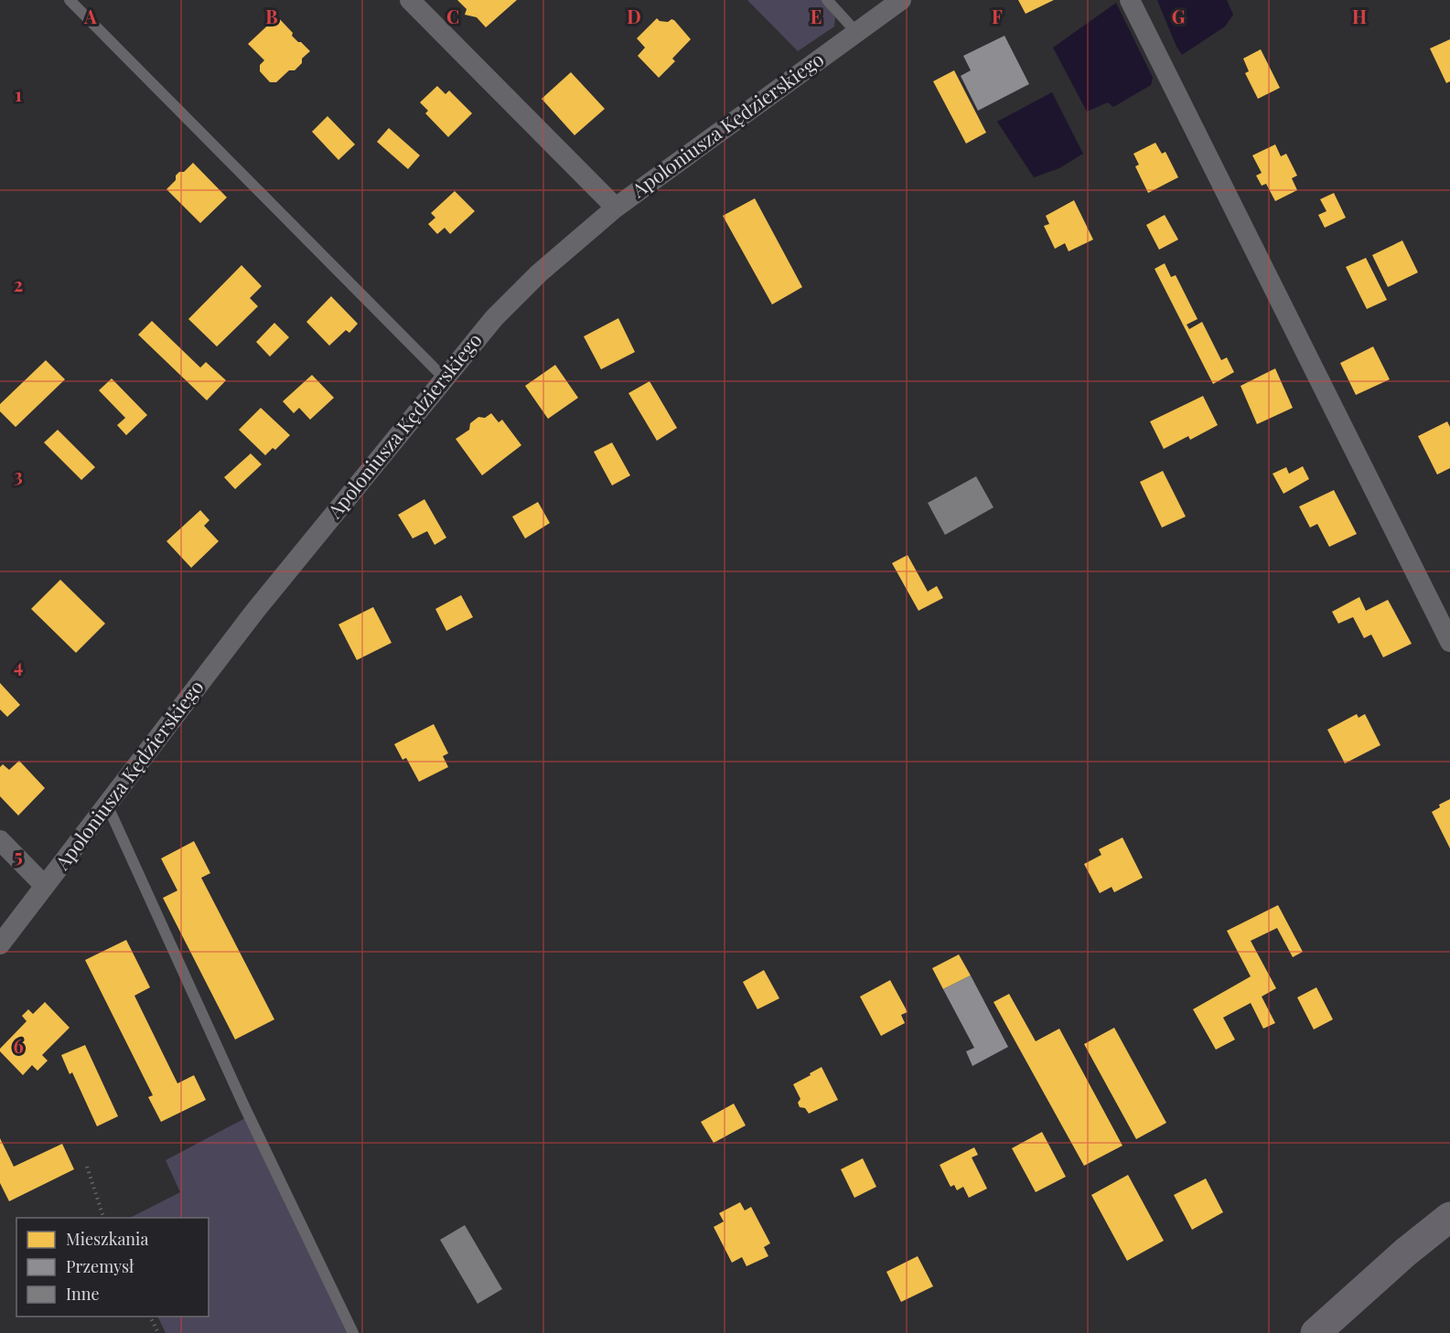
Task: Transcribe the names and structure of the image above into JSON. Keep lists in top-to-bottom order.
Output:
{
  "streets": {
    "street": ["Apoloniusza Kędzierskiego"]
  },
  "legend": ["Mieszkania", "Przemysł", "Inne"],
  "grid": {
    "columns": [
      "A",
      "B",
      "C",
      "D",
      "E",
      "F",
      "G",
      "H"
    ],
    "rows": [
      "1",
      "2",
      "3",
      "4",
      "5",
      "6"
    ]
  }
}
